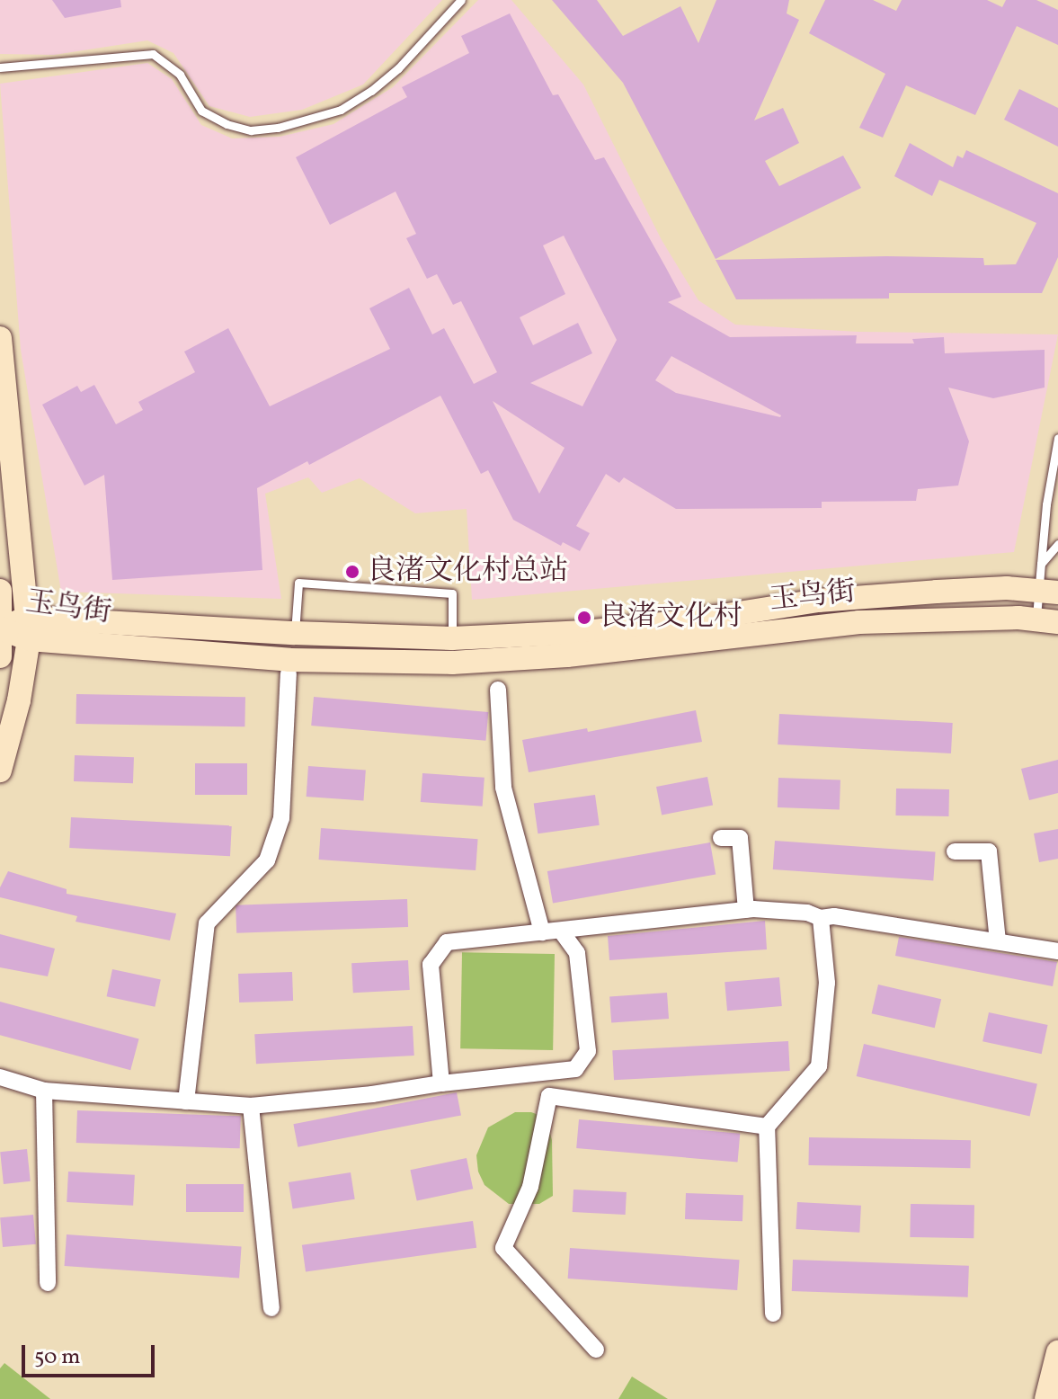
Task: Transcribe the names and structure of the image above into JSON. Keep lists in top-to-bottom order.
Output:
{
  "streets": {
    "main road": ["玉鸟街"]
  },
  "places": ["良渚文化村总站", "良渚文化村"],
  "scale_bar": "50 m"
}
